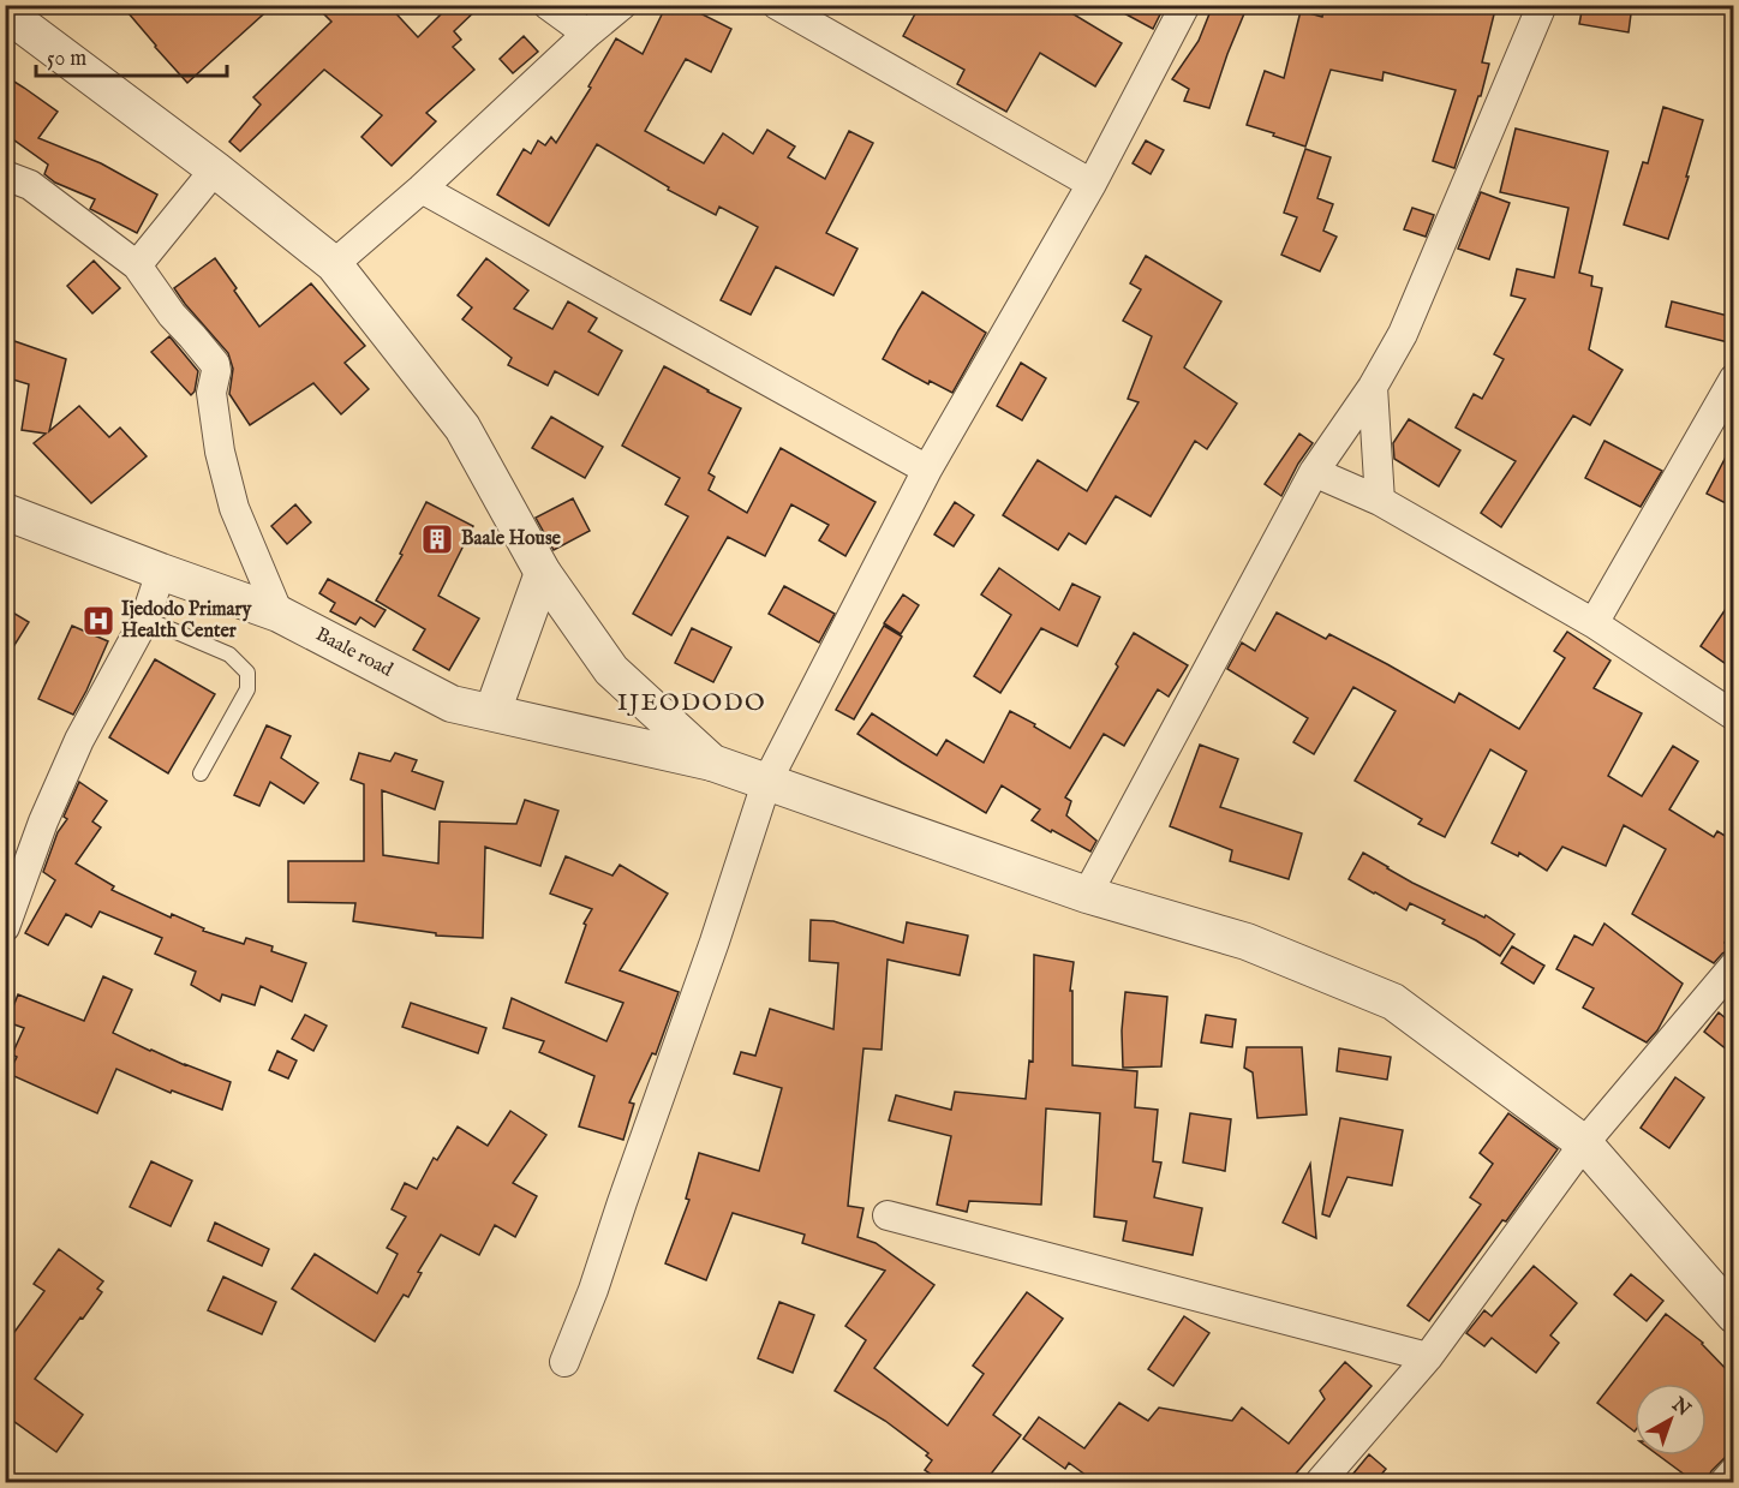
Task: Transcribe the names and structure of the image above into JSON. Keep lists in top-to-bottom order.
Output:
{
  "streets": {
    "street": ["Baale road"]
  },
  "districts": ["IJEODODO"],
  "places": {
    "building": ["Baale House"],
    "hospital": ["Ijedodo Primary Health Center"]
  },
  "scale_bar": "50 m",
  "north": "top right"
}
